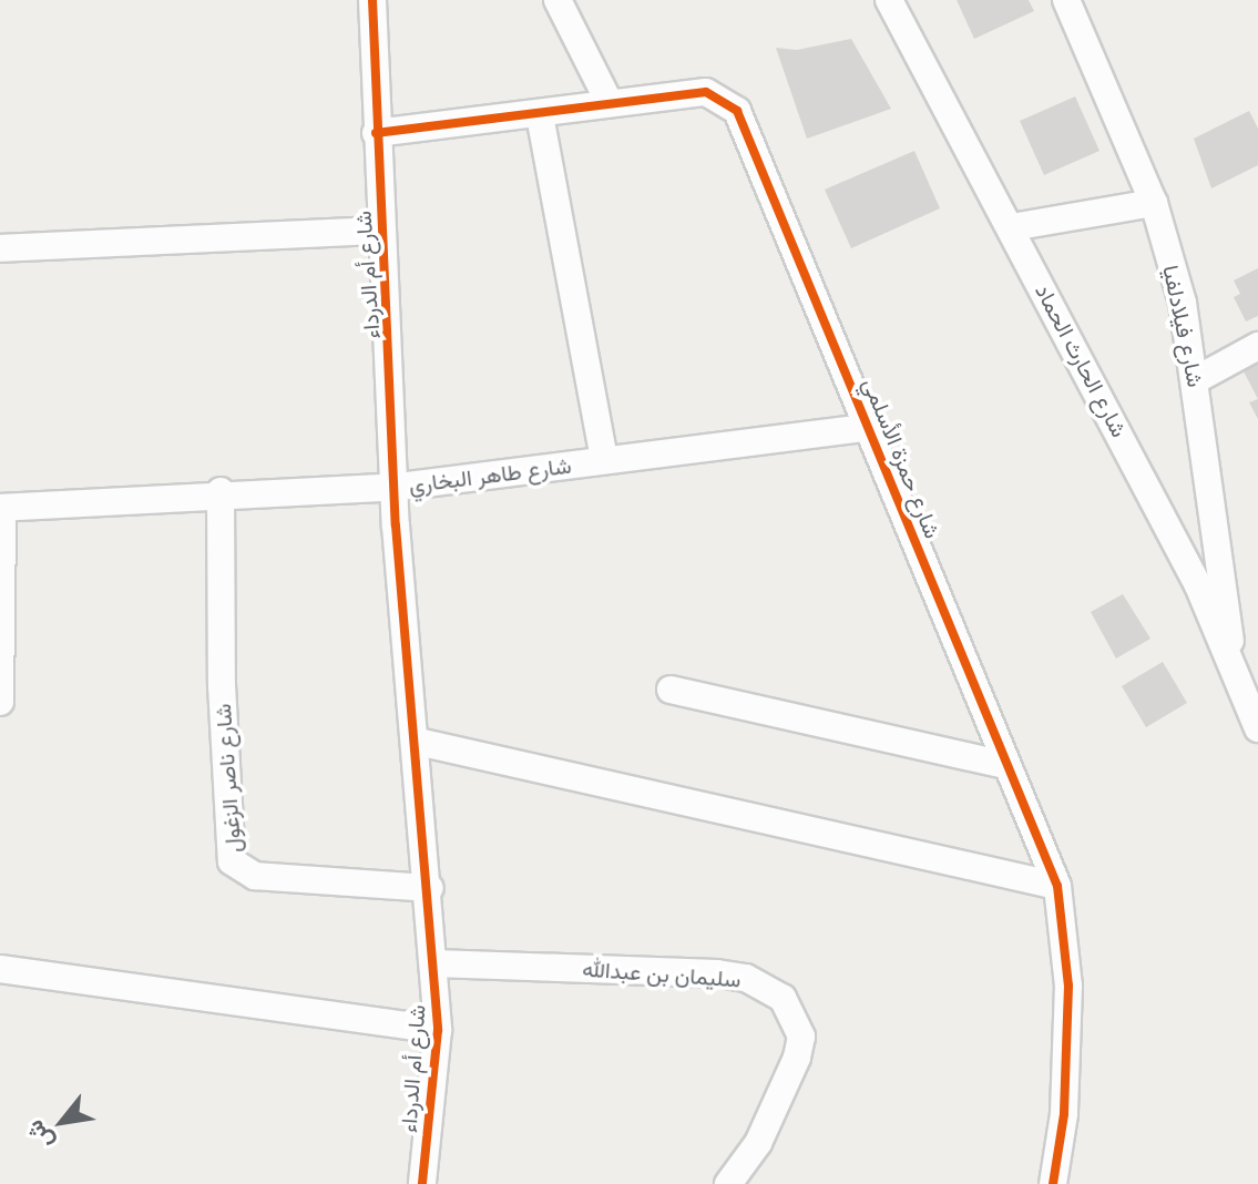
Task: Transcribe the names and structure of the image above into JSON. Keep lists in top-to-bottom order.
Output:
{
  "streets": {
    "street": [
      "شارع أم الدرداء",
      "شارع فيلادلفيا",
      "شارع الحارث الحماد",
      "شارع حمزة الأسلمي",
      "شارع طاهر البخاري",
      "شارع ناصر الزغول",
      "سليمان بن عبدالله"
    ]
  },
  "crossings": [
    ["شارع أم الدرداء", "شارع حمزة الأسلمي"],
    ["شارع أم الدرداء", "شارع طاهر البخاري"],
    ["شارع أم الدرداء", "شارع ناصر الزغول"],
    ["شارع أم الدرداء", "سليمان بن عبدالله"],
    ["شارع فيلادلفيا", "شارع الحارث الحماد"],
    ["شارع حمزة الأسلمي", "شارع طاهر البخاري"],
    ["شارع طاهر البخاري", "شارع ناصر الزغول"]
  ],
  "north": "bottom left"
}
